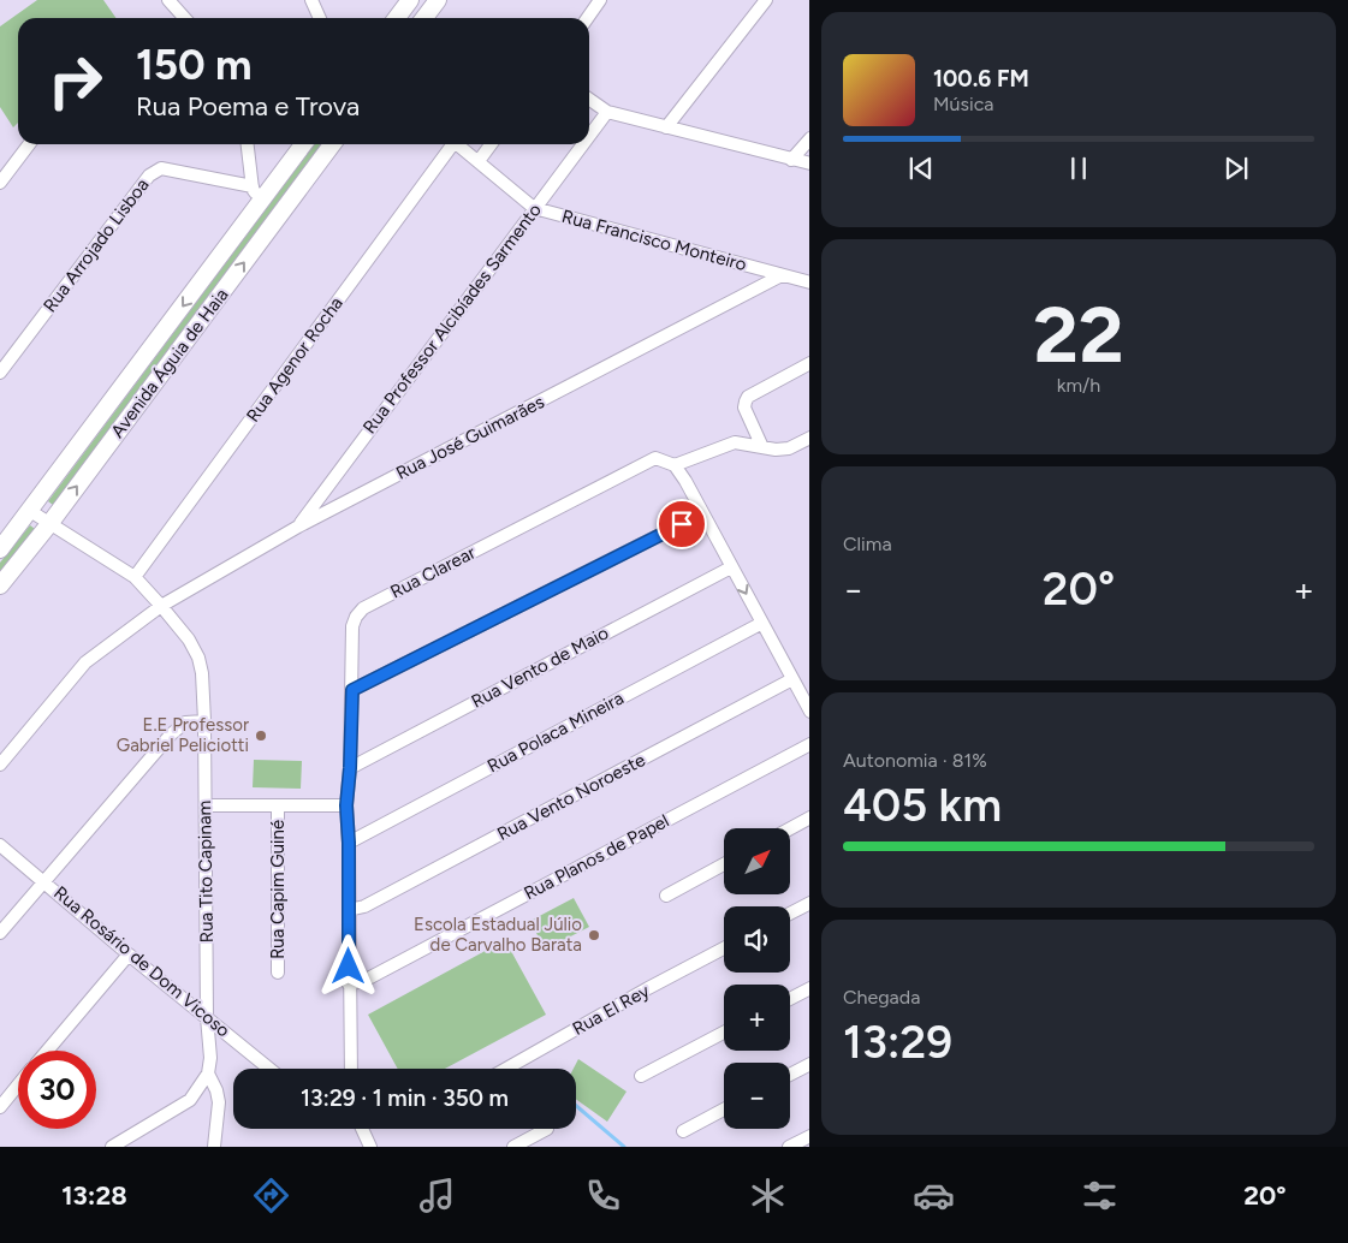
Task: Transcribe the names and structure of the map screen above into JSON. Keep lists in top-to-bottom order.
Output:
{
  "streets": {
    "main road": ["Avenida Águia de Haia"],
    "street": [
      "Rua Francisco Monteiro",
      "Rua Arrojado Lisboa",
      "Rua Professor Alcibíades Sarmento",
      "Rua Agenor Rocha",
      "Rua José Guimarães",
      "Rua Clarear",
      "Rua Vento de Maio",
      "Rua Polaca Mineira",
      "Rua Vento Noroeste",
      "Rua Planos de Papel",
      "Rua Tito Capinam",
      "Rua Capim Guiné",
      "Rua Rosário de Dom Vicoso",
      "Rua El Rey"
    ]
  },
  "crossings": [
    ["Rua Francisco Monteiro", "Rua Professor Alcibíades Sarmento"],
    ["Rua Francisco Monteiro", "Rua José Guimarães"],
    ["Rua Professor Alcibíades Sarmento", "Rua José Guimarães"],
    ["Rua Agenor Rocha", "Rua Tito Capinam"],
    ["Avenida Águia de Haia", "Rua Tito Capinam"],
    ["Rua José Guimarães", "Rua Tito Capinam"],
    ["Rua Clarear", "Rua Vento de Maio"],
    ["Rua Clarear", "Rua Polaca Mineira"],
    ["Rua Clarear", "Rua Vento Noroeste"],
    ["Rua Clarear", "Rua Planos de Papel"],
    ["Rua Tito Capinam", "Rua Rosário de Dom Vicoso"]
  ],
  "places": ["E.E Professor Gabriel Peliciotti", "Escola Estadual Júlio de Carvalho Barata"],
  "north": "top right",
  "page": {
    "turn": ["150 m", "Rua Poema e Trova"],
    "song": ["100.6 FM", "Música"],
    "tile": [
      ["22", "km/h"],
      "Clima",
      ["Autonomia · 81%", "405 km"],
      ["Chegada", "13:29"]
    ],
    "heat": ["−", "20°", "+"],
    "map_buttons": ["+", "−"],
    "limit": "30",
    "trip": "13:29 · 1 min · 350 m",
    "tabs": ["13:28", "20°"]
  }
}
